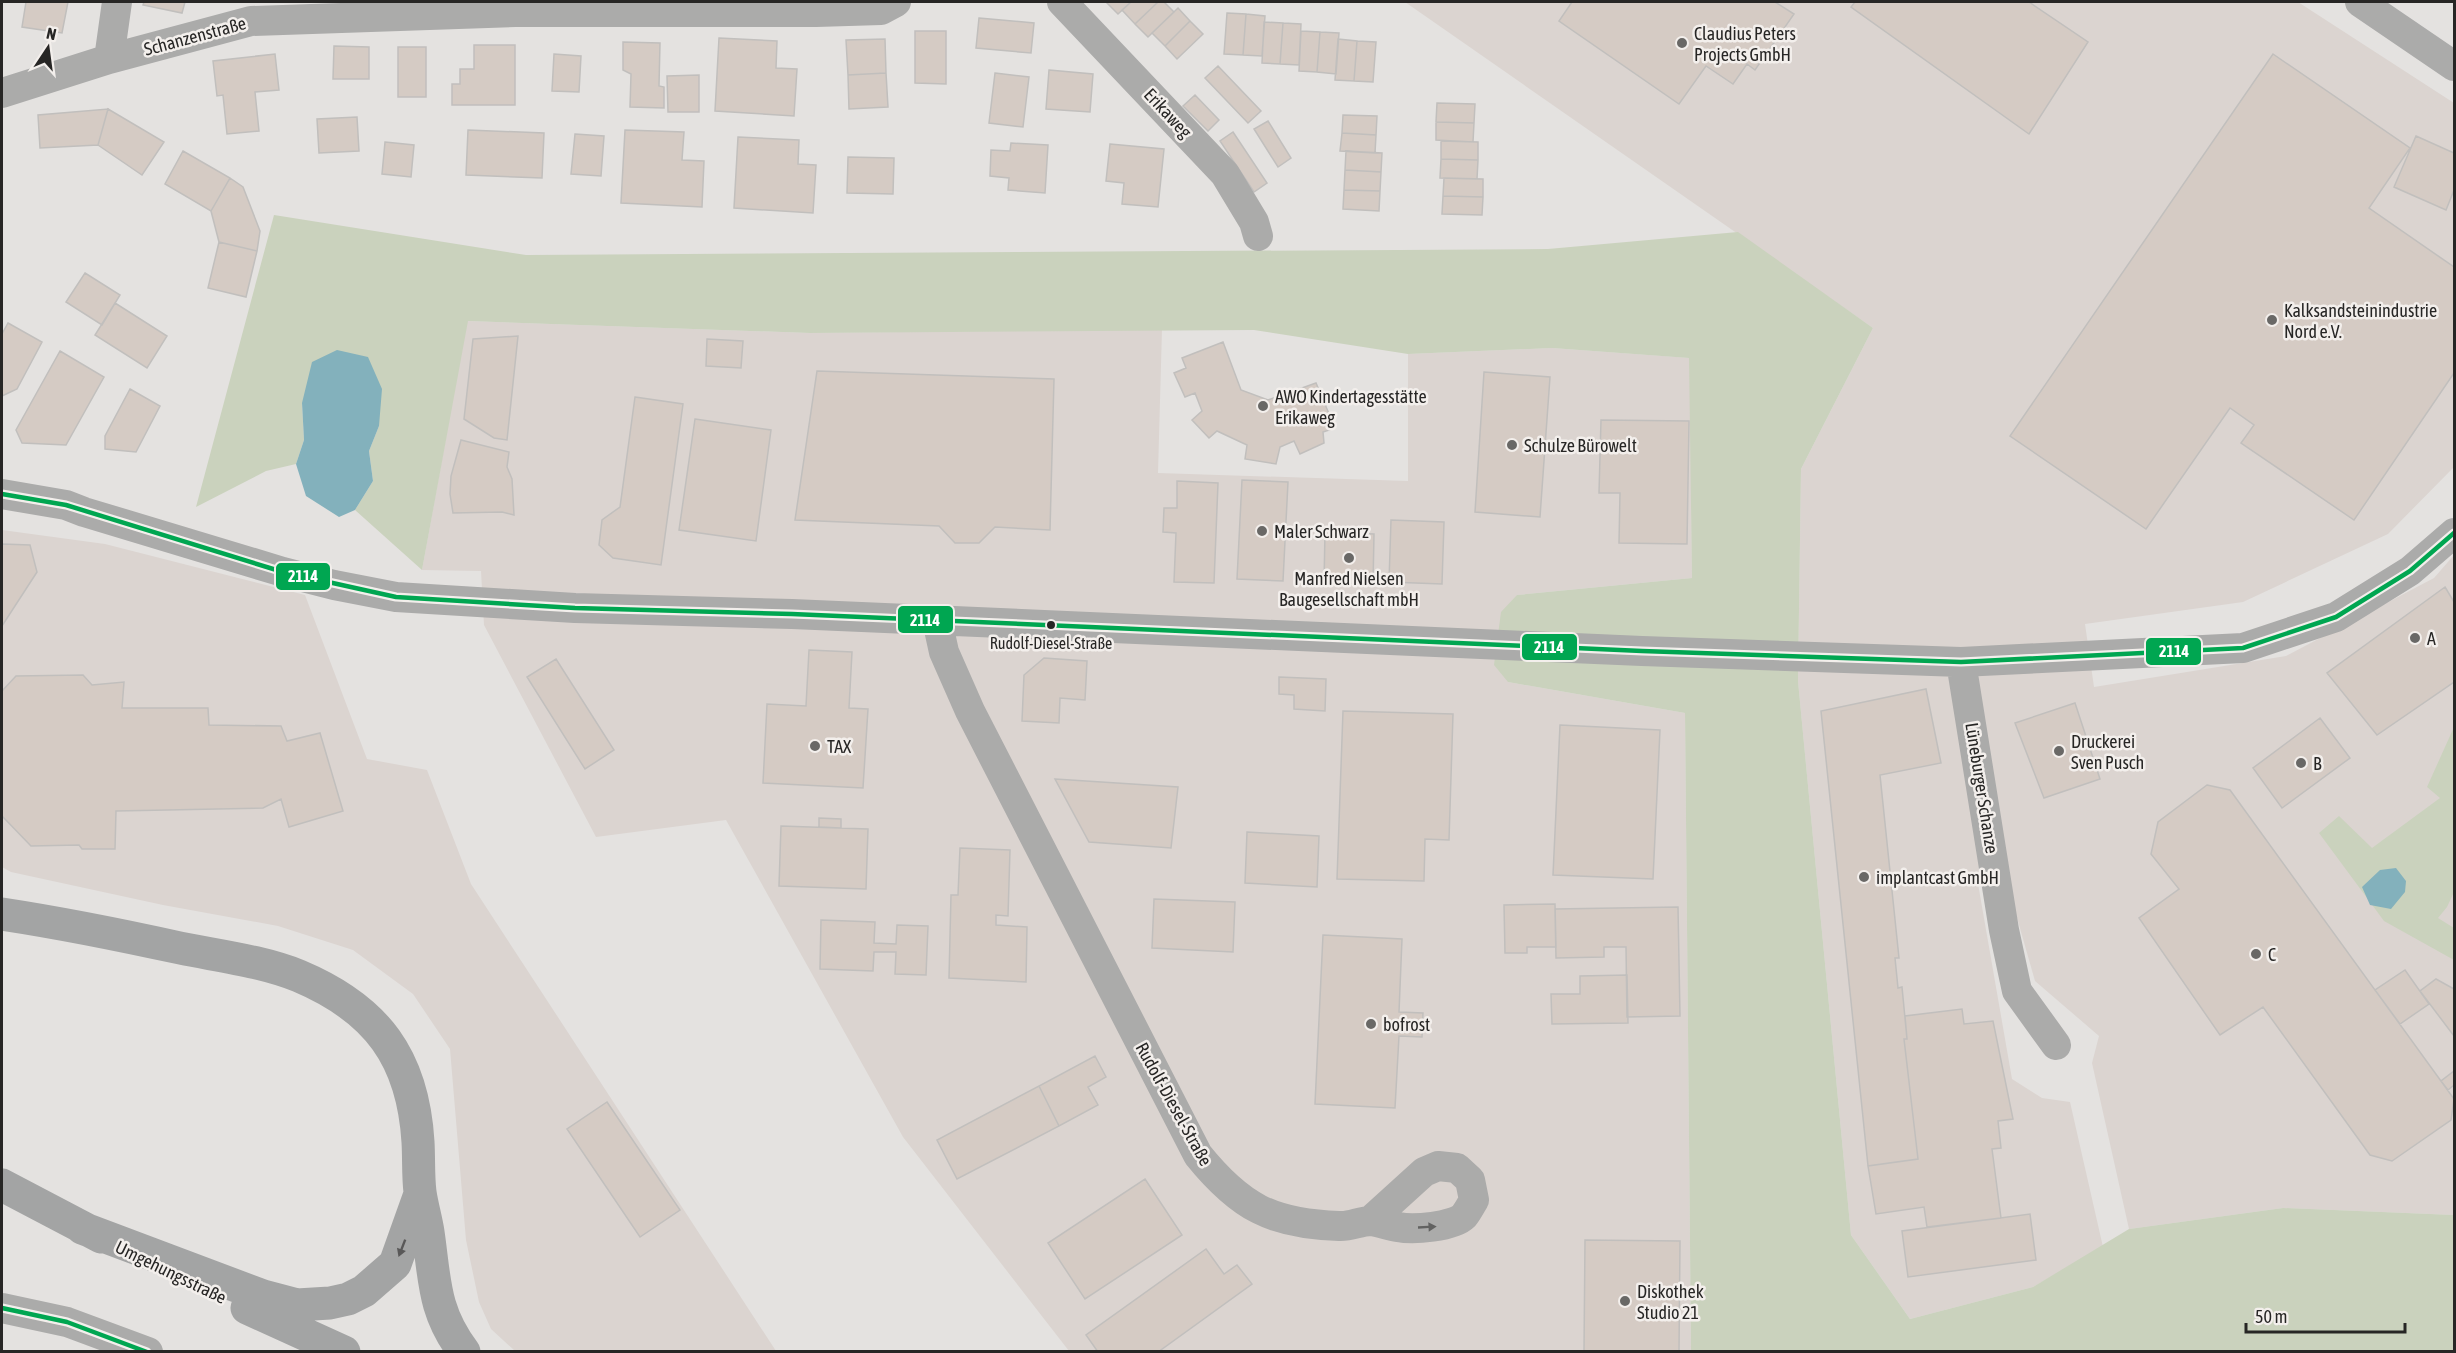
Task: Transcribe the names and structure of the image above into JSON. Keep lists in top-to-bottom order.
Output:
{
  "streets": {
    "main road": ["Umgehungsstraße"],
    "street": [
      "Schanzenstraße",
      "Erikaweg",
      "Lüneburger Schanze",
      "Rudolf-Diesel-Straße"
    ]
  },
  "places": [
    "Claudius Peters Projects GmbH",
    "Kalksandsteinindustrie Nord e.V.",
    "AWO Kindertagesstätte Erikaweg",
    "Schulze Bürowelt",
    "Maler Schwarz",
    "Manfred Nielsen Baugesellschaft mbH",
    "Rudolf-Diesel-Straße",
    "A",
    "TAX",
    "Druckerei Sven Pusch",
    "B",
    "implantcast GmbH",
    "C",
    "bofrost",
    "Diskothek Studio 21"
  ],
  "lines": ["transit line 2114"],
  "scale_bar": "50 m",
  "north": "top"
}
